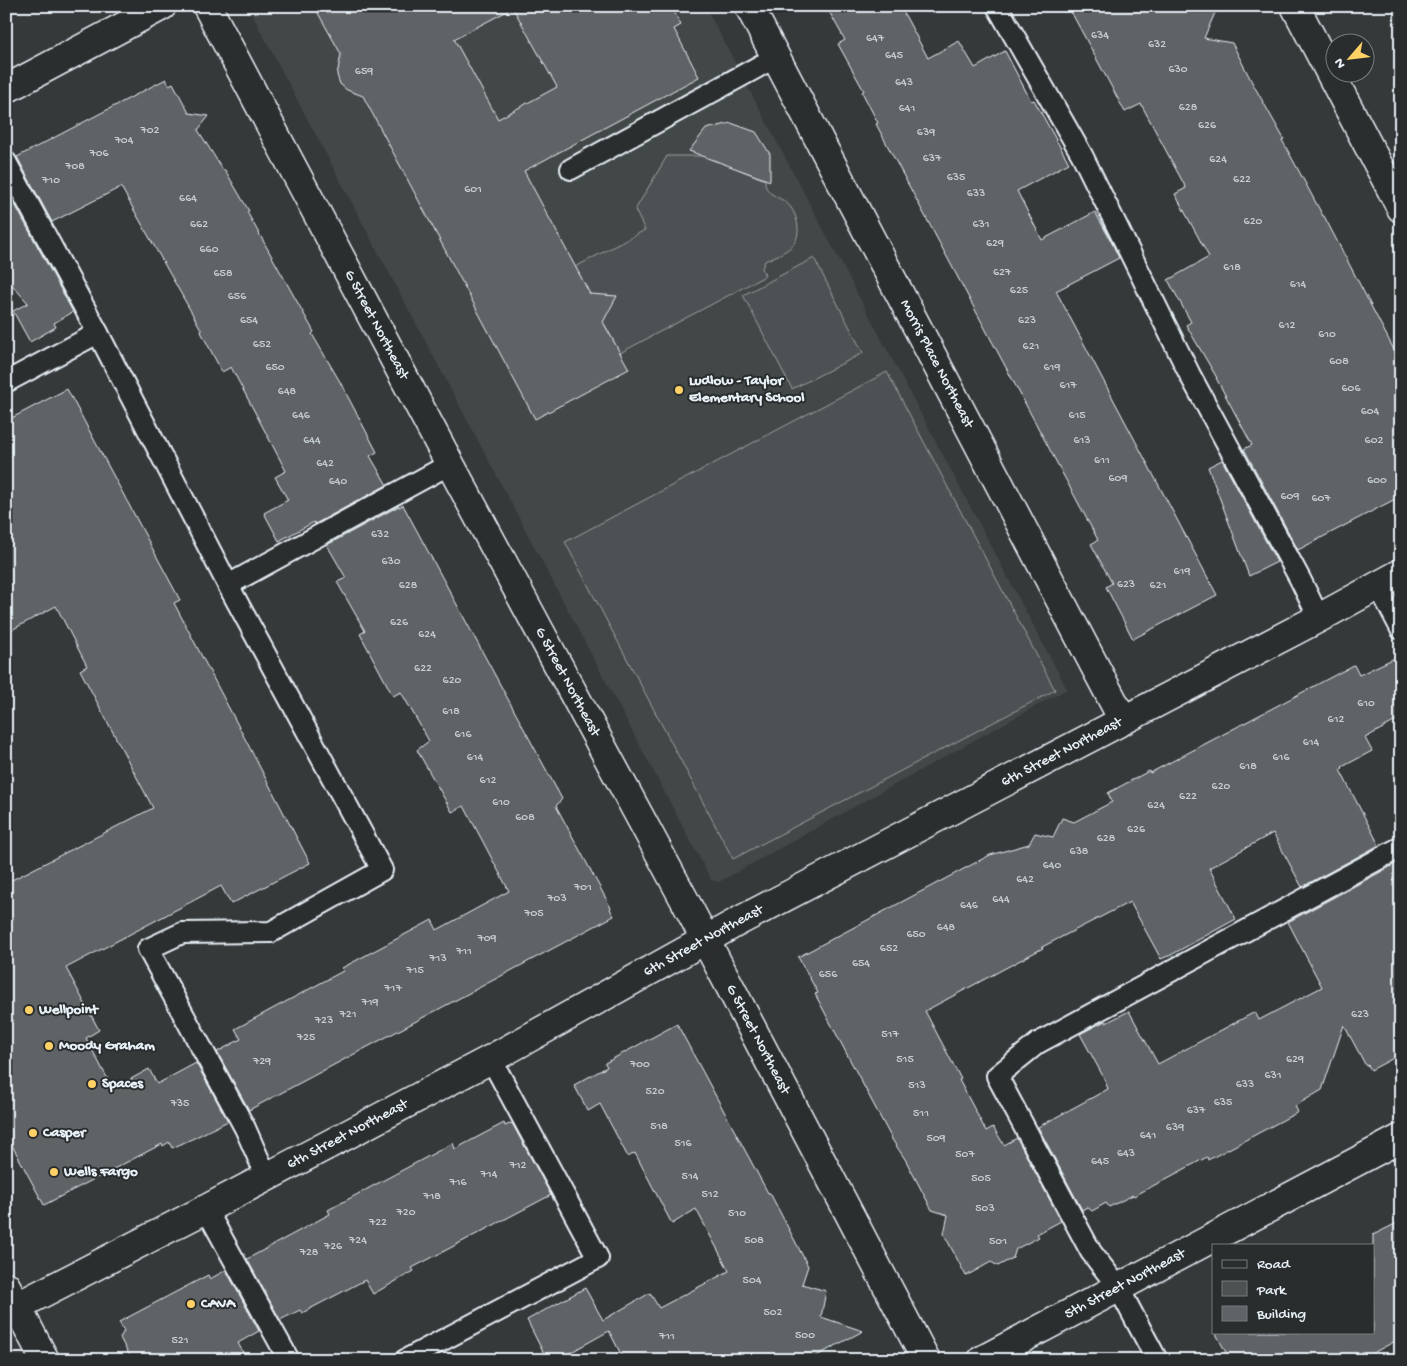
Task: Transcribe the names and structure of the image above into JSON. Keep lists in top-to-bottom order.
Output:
{
  "streets": {
    "street": [
      "G Street Northeast",
      "Morris Place Northeast",
      "6th Street Northeast",
      "5th Street Northeast"
    ]
  },
  "crossings": [
    ["G Street Northeast", "6th Street Northeast"],
    ["Morris Place Northeast", "6th Street Northeast"]
  ],
  "places": [
    "Ludlow - Taylor Elementary School",
    "Wellpoint",
    "Moody Graham",
    "Spaces",
    "Casper",
    "Wells Fargo",
    "CAVA"
  ],
  "house_numbers": [
    "634",
    "647",
    "632",
    "645",
    "630",
    "659",
    "643",
    "628",
    "641",
    "626",
    "702",
    "639",
    "704",
    "706",
    "637",
    "624",
    "708",
    "635",
    "622",
    "710",
    "601",
    "633",
    "664",
    "620",
    "662",
    "631",
    "629",
    "660",
    "618",
    "627",
    "658",
    "614",
    "625",
    "656",
    "654",
    "623",
    "612",
    "610",
    "652",
    "621",
    "608",
    "650",
    "619",
    "617",
    "606",
    "648",
    "604",
    "646",
    "615",
    "644",
    "613",
    "602",
    "611",
    "642",
    "609",
    "600",
    "640",
    "609",
    "607",
    "632",
    "630",
    "619",
    "623",
    "628",
    "621",
    "626",
    "624",
    "622",
    "620",
    "610",
    "618",
    "612",
    "616",
    "614",
    "614",
    "616",
    "618",
    "612",
    "620",
    "622",
    "610",
    "624",
    "608",
    "626",
    "628",
    "638",
    "640",
    "642",
    "701",
    "703",
    "644",
    "646",
    "705",
    "648",
    "650",
    "709",
    "652",
    "711",
    "713",
    "654",
    "715",
    "656",
    "717",
    "719",
    "721",
    "623",
    "723",
    "517",
    "725",
    "515",
    "629",
    "729",
    "700",
    "631",
    "633",
    "513",
    "520",
    "635",
    "735",
    "637",
    "511",
    "518",
    "639",
    "641",
    "509",
    "516",
    "643",
    "507",
    "645",
    "712",
    "714",
    "514",
    "505",
    "716",
    "512",
    "718",
    "503",
    "720",
    "510",
    "722",
    "724",
    "508",
    "501",
    "726",
    "728",
    "504",
    "502",
    "500",
    "711",
    "521"
  ],
  "legend": ["Road", "Park", "Building"],
  "north": "bottom left"
}
